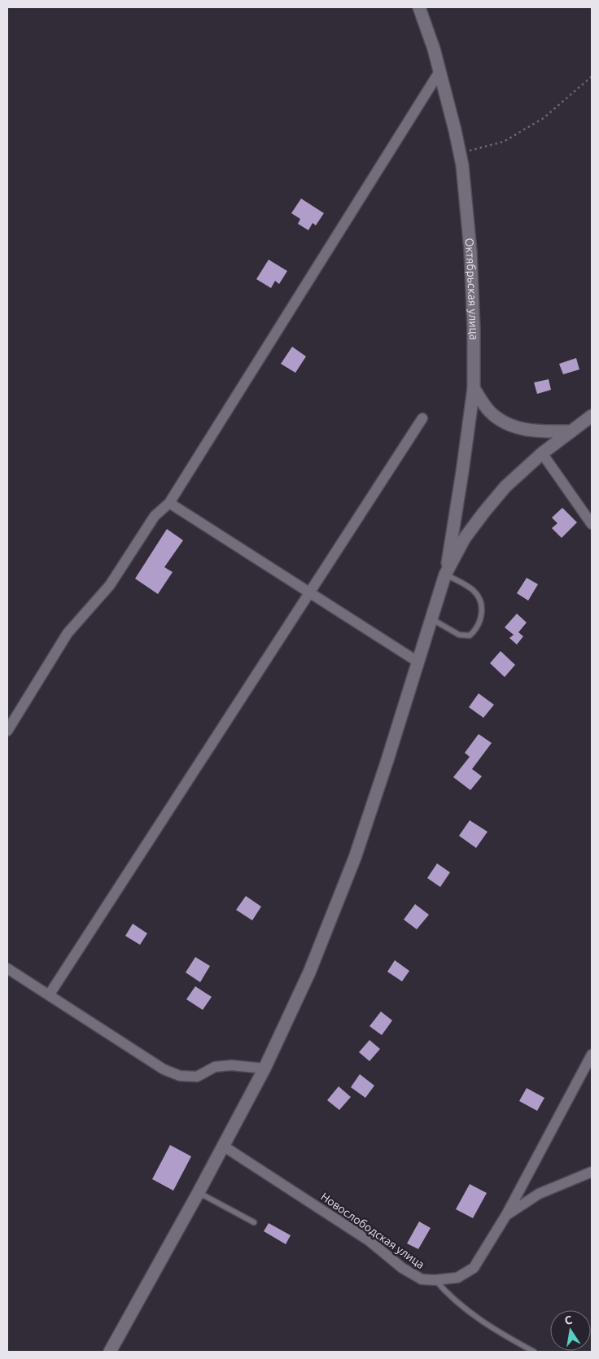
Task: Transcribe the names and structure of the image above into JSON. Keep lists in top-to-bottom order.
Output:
{
  "streets": {
    "street": ["Октябрьская улица", "Новослободская улица"]
  },
  "north": "top"
}
